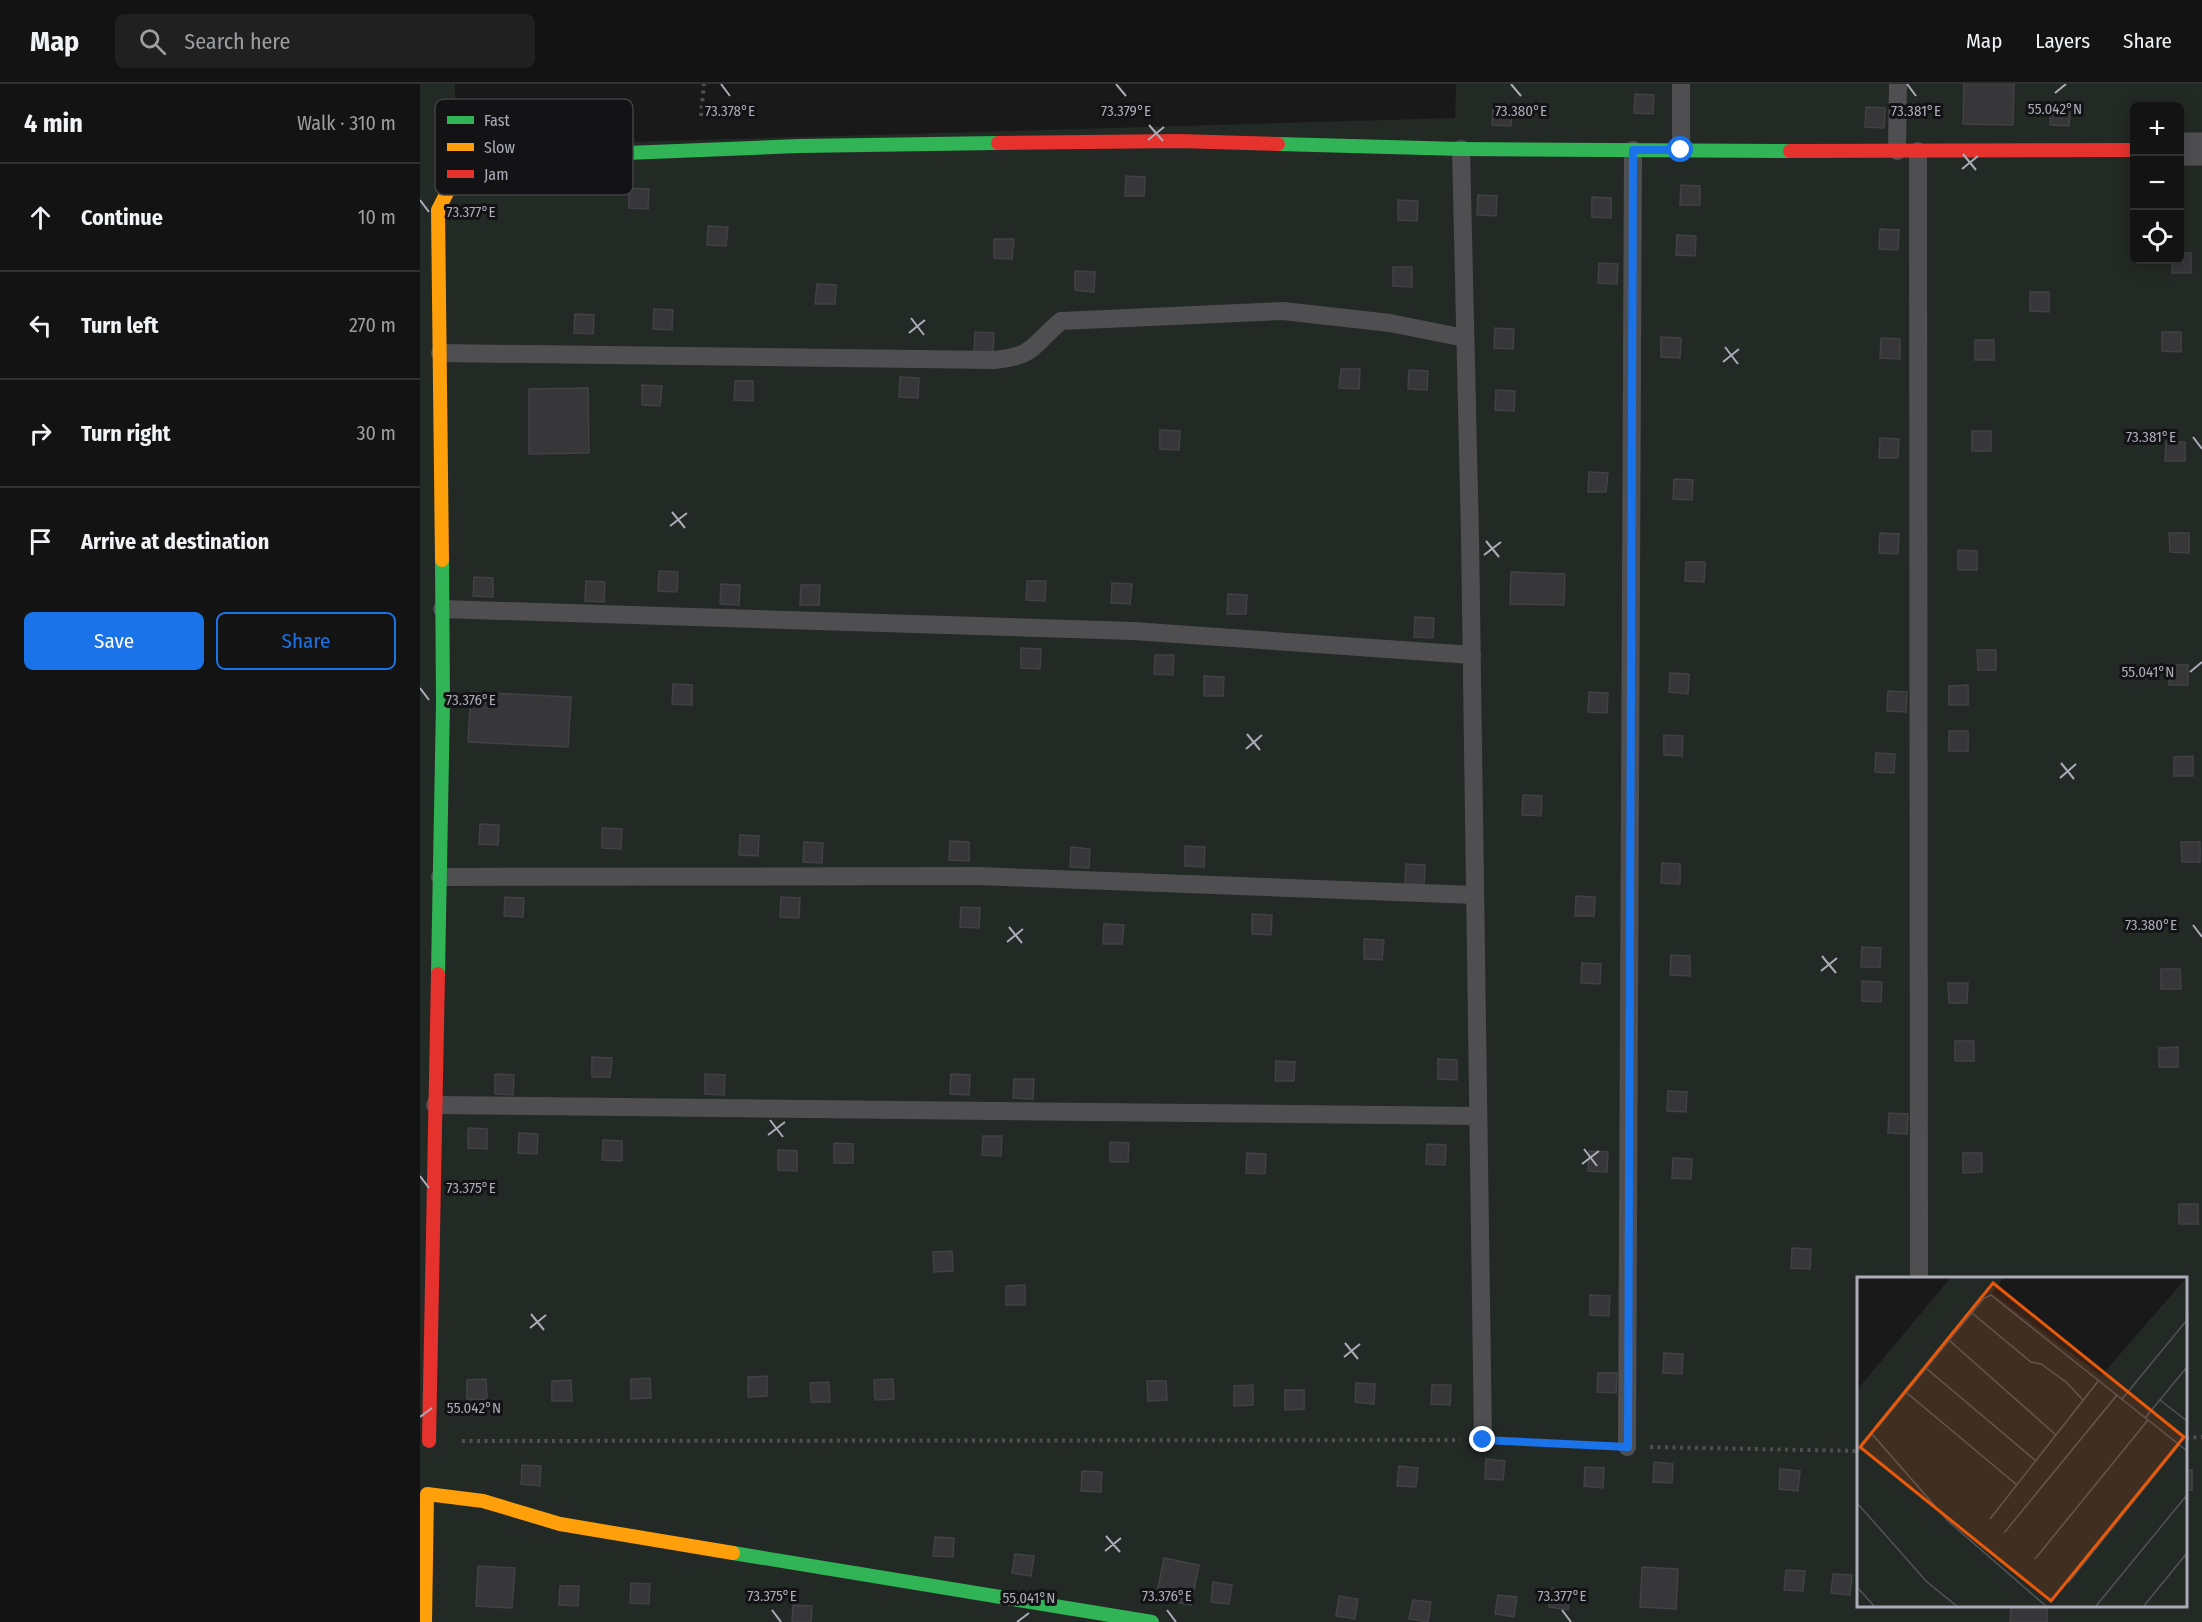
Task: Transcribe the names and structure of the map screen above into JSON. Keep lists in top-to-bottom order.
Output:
{
  "legend": ["Fast", "Slow", "Jam"],
  "page": {
    "header": "Map",
    "search": "Search here",
    "nav": ["Map", "Layers", "Share"],
    "heading": ["4 min", "Walk · 310 m"],
    "map_buttons": ["+", "−"],
    "list": [
      ["Continue", "10 m"],
      ["Turn left", "270 m"],
      ["Turn right", "30 m"],
      "Arrive at destination"
    ],
    "buttons": ["Save", "Share"]
  },
  "coordinates": [
    "55.042°N",
    "73.378°E",
    "73.379°E",
    "73.380°E",
    "73.381°E",
    "73.377°E",
    "55.041°N",
    "73.376°E",
    "73.375°E"
  ]
}
